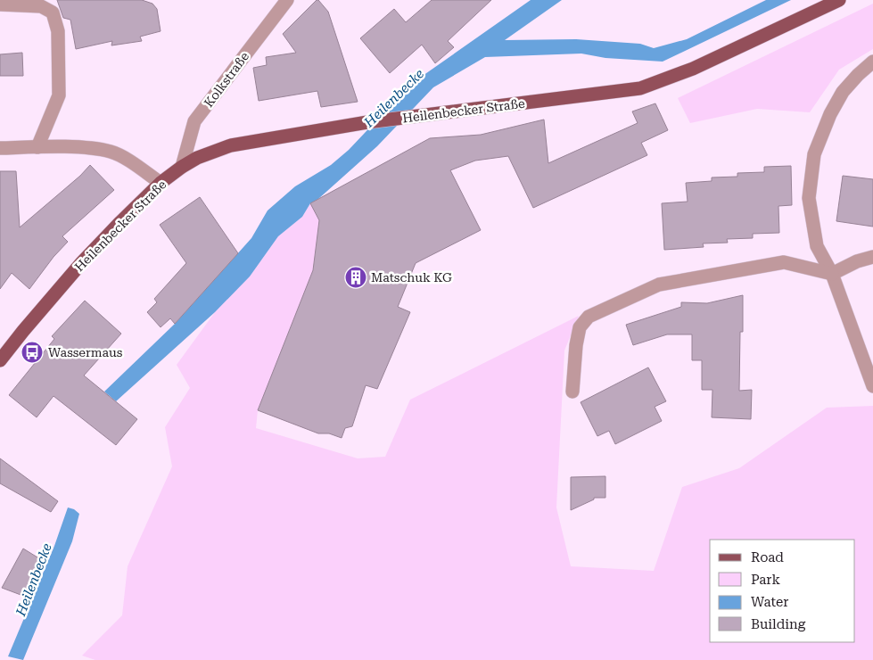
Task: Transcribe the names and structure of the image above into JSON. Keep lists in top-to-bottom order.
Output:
{
  "streets": {
    "main road": ["Heilenbecker Straße"],
    "street": ["Kolkstraße"]
  },
  "crossings": [
    ["Kolkstraße", "Heilenbecker Straße"]
  ],
  "water": ["Heilenbecke"],
  "places": {
    "building": ["Matschuk KG"],
    "bus stop": ["Wassermaus"]
  },
  "legend": [
    "Road",
    "Park",
    "Water",
    "Building"
  ]
}
